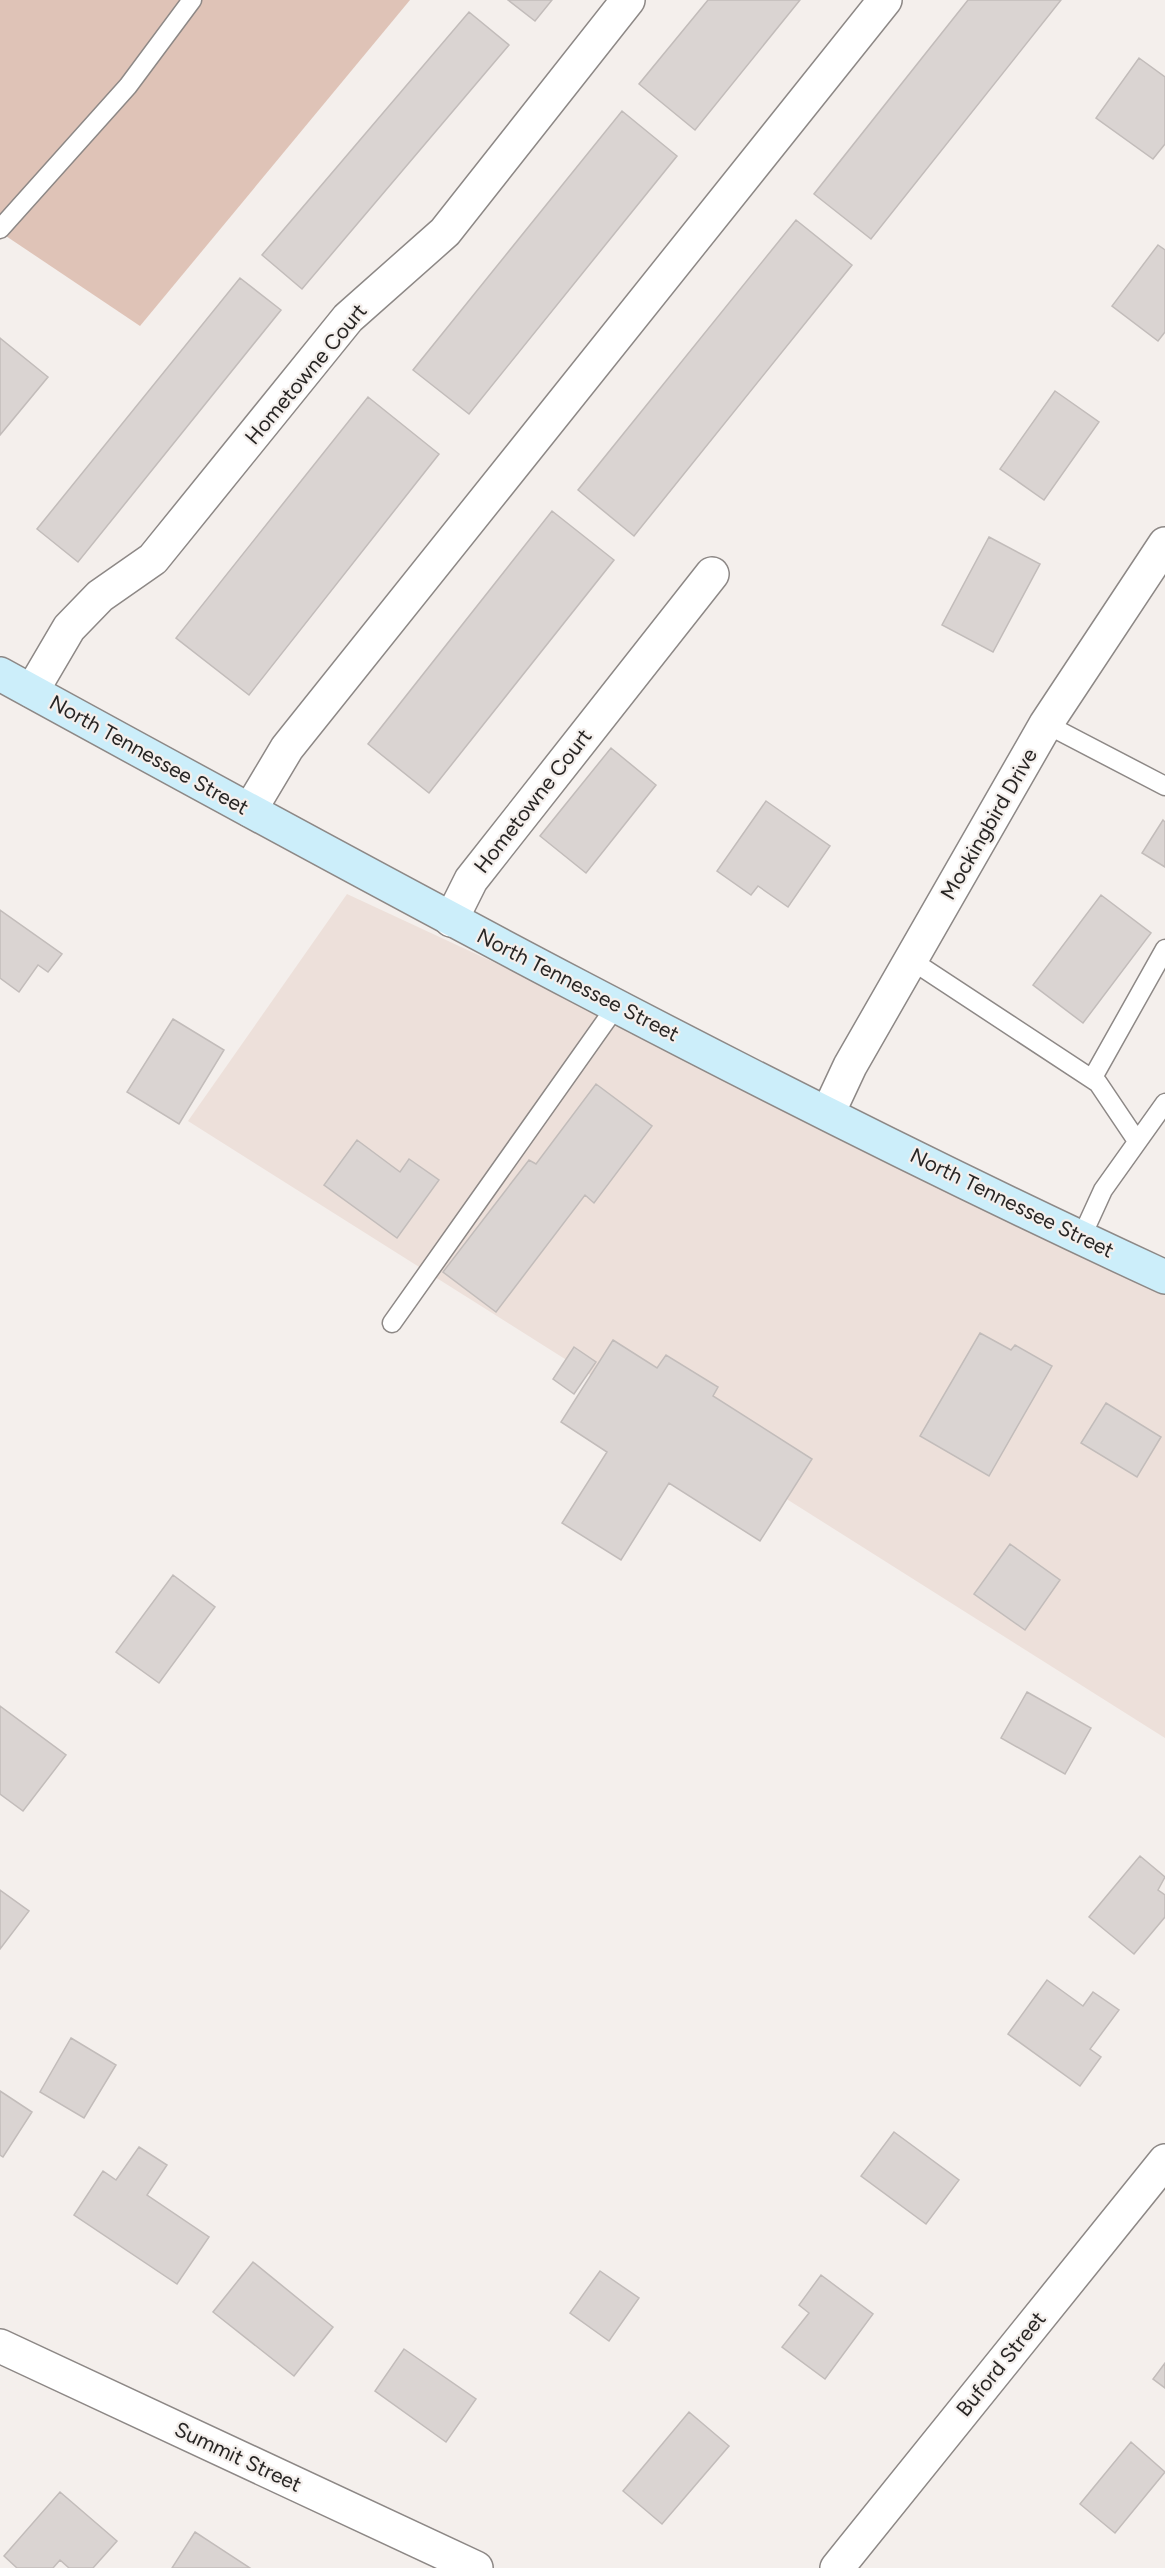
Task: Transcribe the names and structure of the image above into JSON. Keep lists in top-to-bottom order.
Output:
{
  "streets": {
    "main road": ["North Tennessee Street"],
    "street": [
      "Hometowne Court",
      "Mockingbird Drive",
      "Buford Street",
      "Summit Street"
    ]
  },
  "crossings": [
    ["Hometowne Court", "North Tennessee Street"],
    ["North Tennessee Street", "Mockingbird Drive"]
  ]
}
